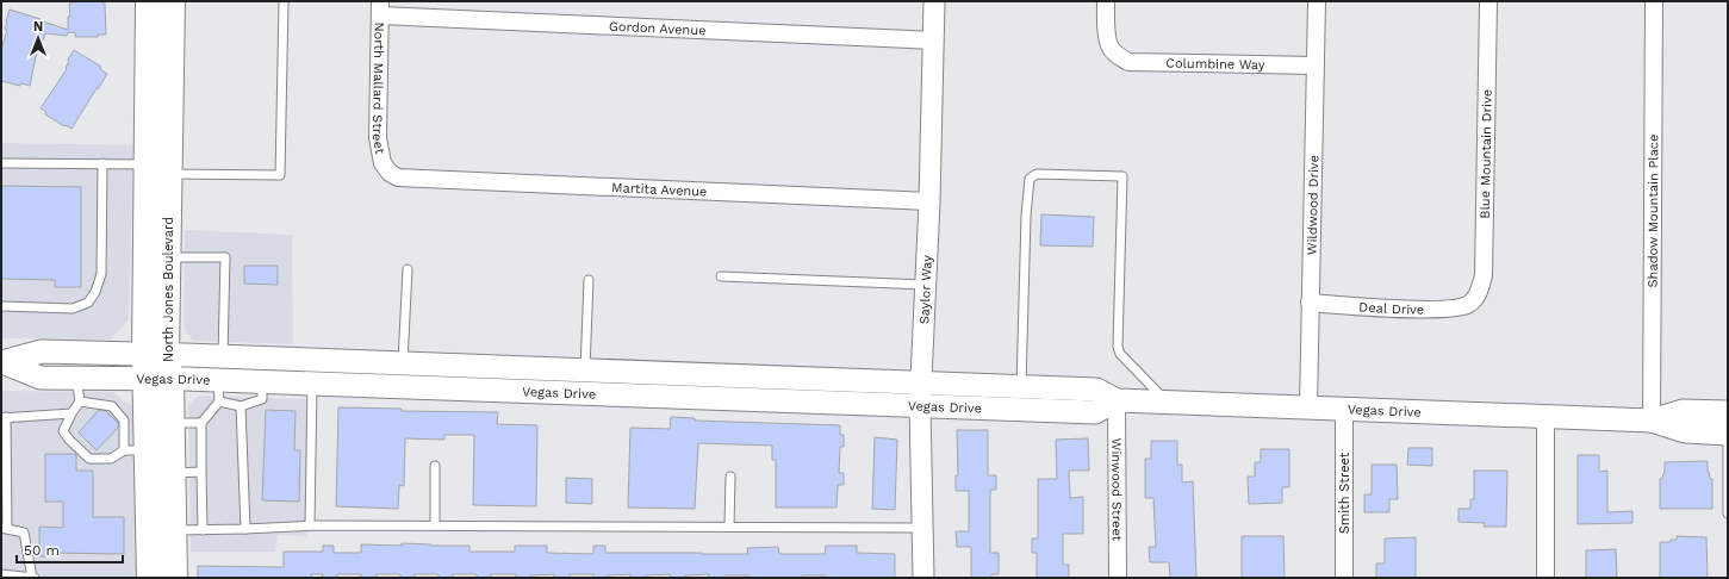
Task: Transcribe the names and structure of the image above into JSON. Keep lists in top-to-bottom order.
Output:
{
  "streets": {
    "main road": ["North Jones Boulevard", "Vegas Drive"],
    "street": [
      "Gordon Avenue",
      "Columbine Way",
      "North Mallard Street",
      "Blue Mountain Drive",
      "Martita Avenue",
      "Wildwood Drive",
      "Shadow Mountain Place",
      "Saylor Way",
      "Deal Drive",
      "Winwood Street",
      "Smith Street"
    ]
  },
  "crossings": [
    ["Gordon Avenue", "North Mallard Street"],
    ["Gordon Avenue", "Saylor Way"],
    ["Columbine Way", "Wildwood Drive"],
    ["North Mallard Street", "Martita Avenue"],
    ["Blue Mountain Drive", "Deal Drive"],
    ["Martita Avenue", "Saylor Way"],
    ["Wildwood Drive", "Deal Drive"],
    ["Wildwood Drive", "Vegas Drive"],
    ["Shadow Mountain Place", "Vegas Drive"],
    ["North Jones Boulevard", "Vegas Drive"],
    ["Saylor Way", "Vegas Drive"],
    ["Vegas Drive", "Winwood Street"],
    ["Vegas Drive", "Smith Street"]
  ],
  "scale_bar": "50 m",
  "north": "top"
}
